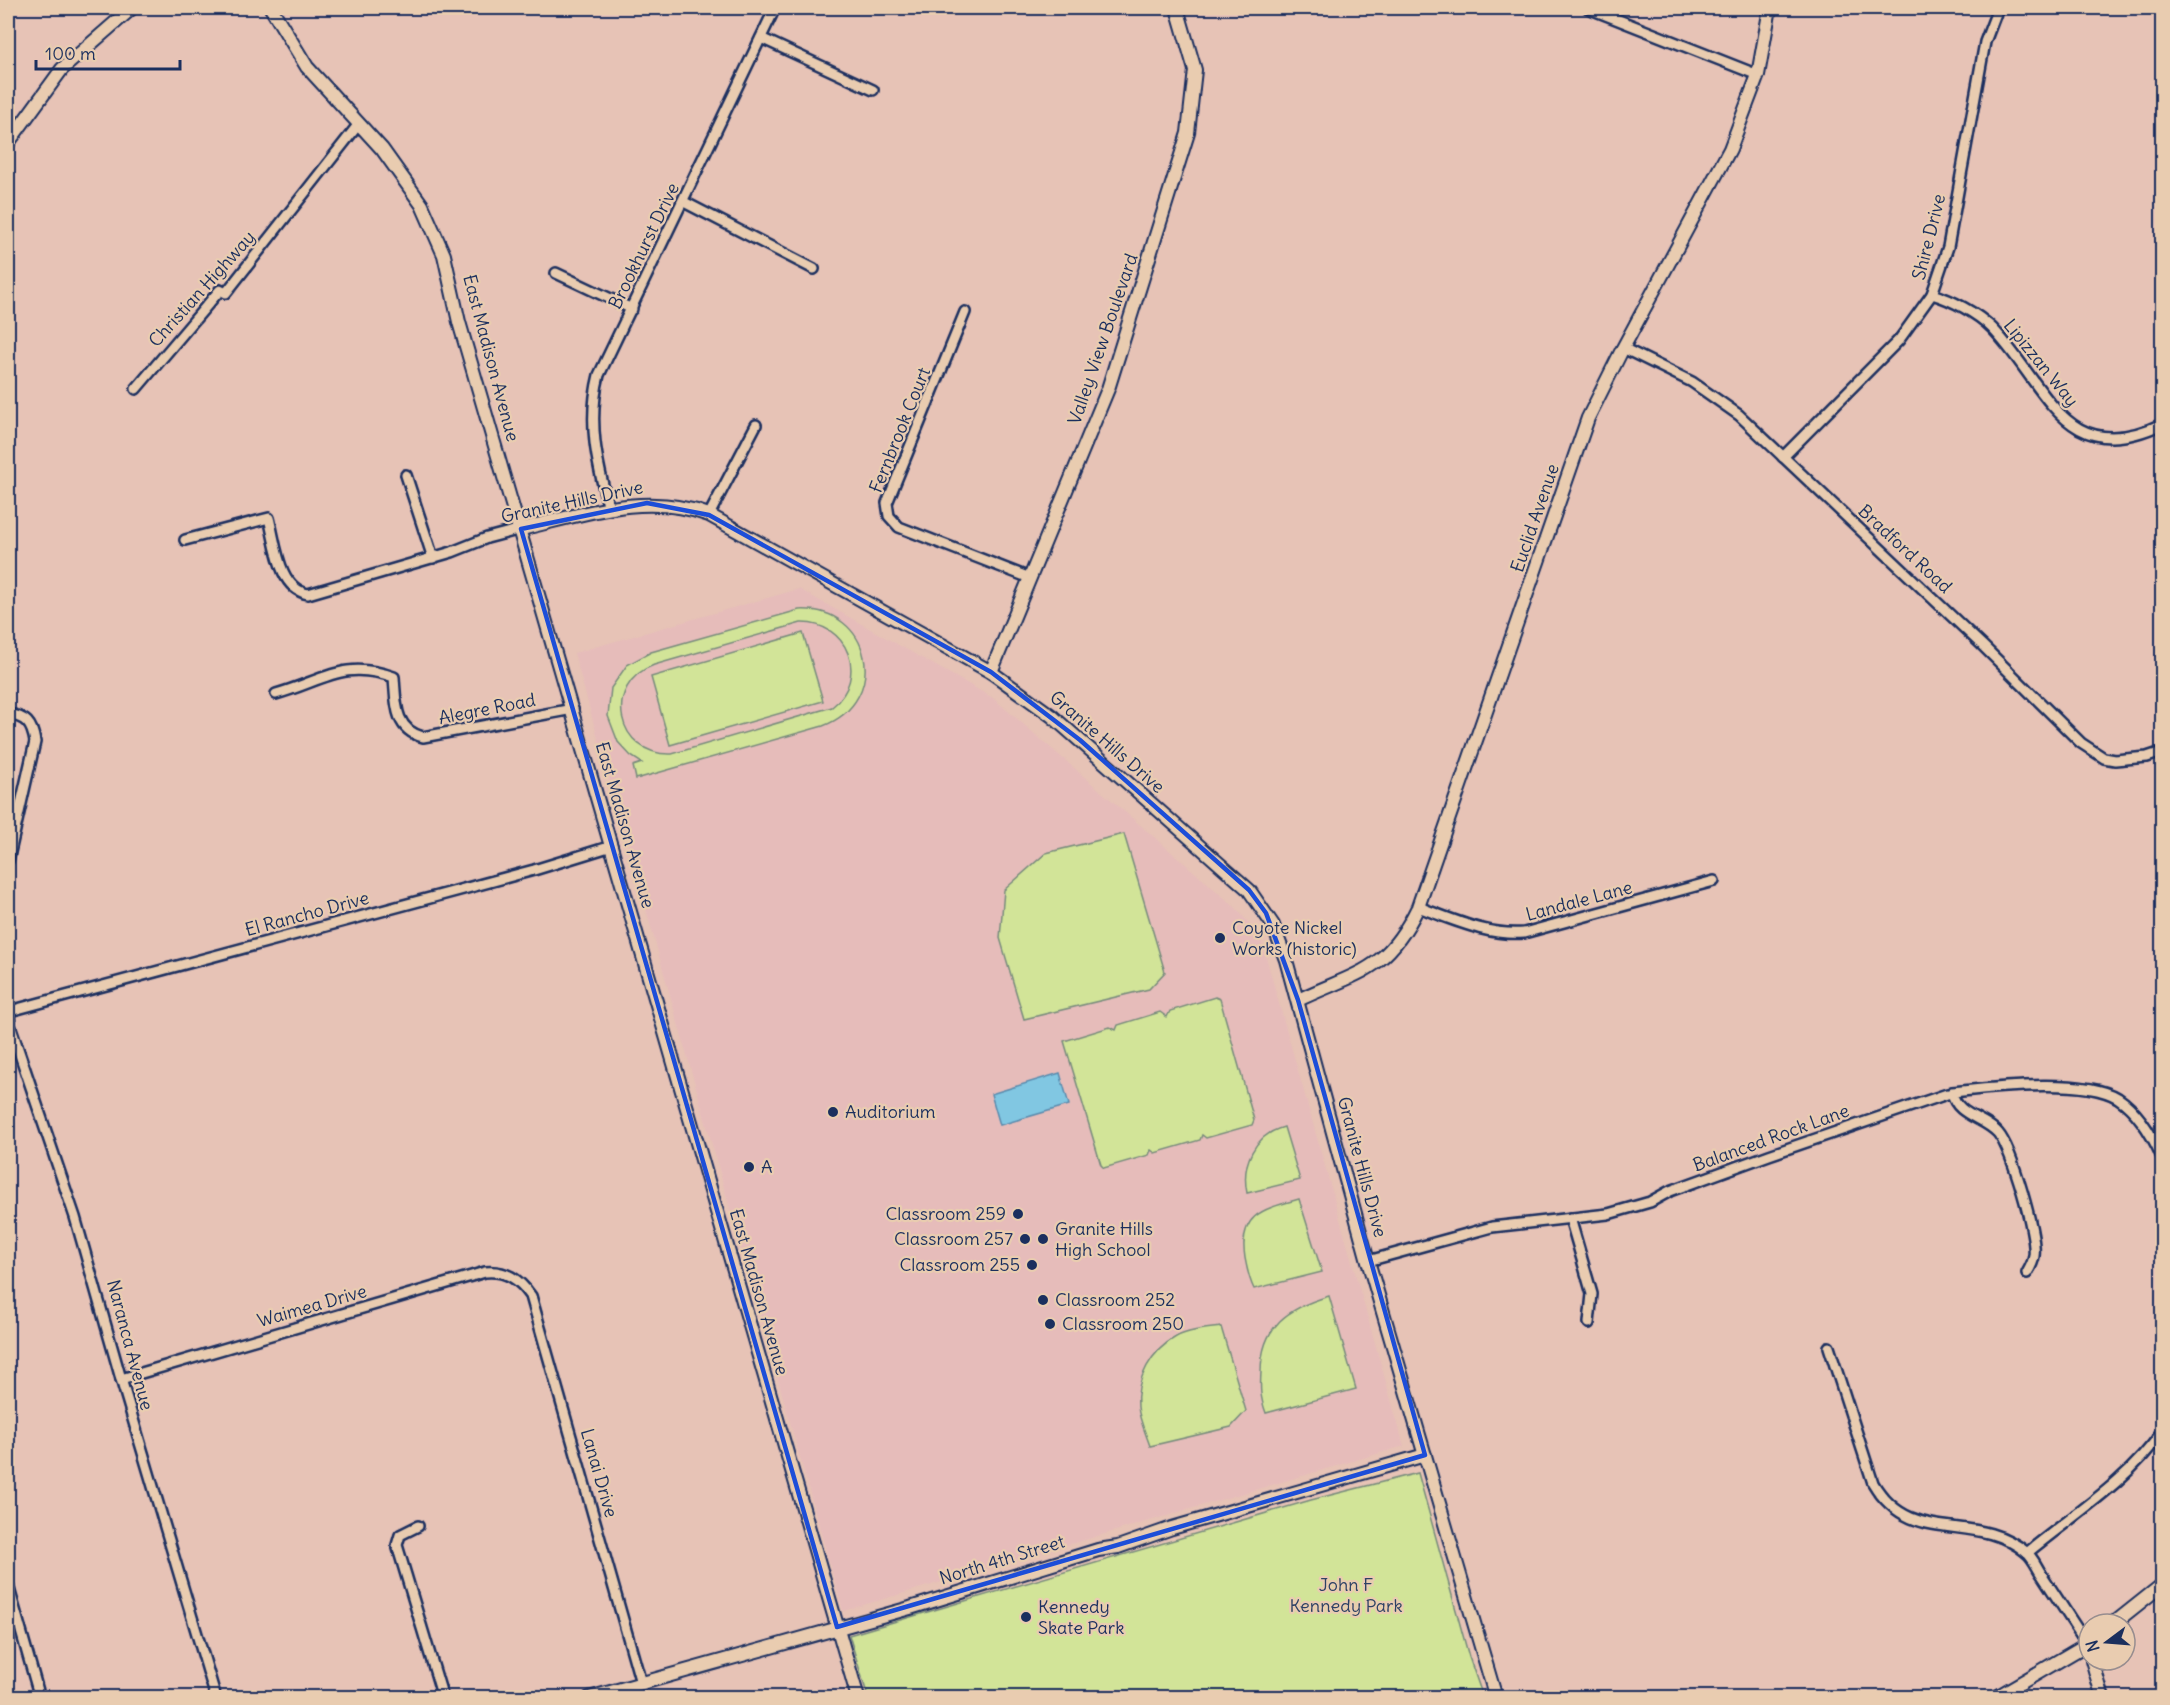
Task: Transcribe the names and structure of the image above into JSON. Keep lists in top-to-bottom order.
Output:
{
  "streets": {
    "street": [
      "Shire Drive",
      "Brookhurst Drive",
      "Christian Highway",
      "Valley View Boulevard",
      "East Madison Avenue",
      "Lipizzan Way",
      "Fernbrook Court",
      "Granite Hills Drive",
      "Euclid Avenue",
      "Bradford Road",
      "Alegre Road",
      "Landale Lane",
      "El Rancho Drive",
      "Balanced Rock Lane",
      "Waimea Drive",
      "Naranca Avenue",
      "Lanai Drive",
      "North 4th Street"
    ]
  },
  "crossings": [
    ["Shire Drive", "Lipizzan Way"],
    ["Shire Drive", "Bradford Road"],
    ["Brookhurst Drive", "Granite Hills Drive"],
    ["Christian Highway", "East Madison Avenue"],
    ["Valley View Boulevard", "Fernbrook Court"],
    ["Valley View Boulevard", "Granite Hills Drive"],
    ["East Madison Avenue", "Granite Hills Drive"],
    ["East Madison Avenue", "Alegre Road"],
    ["East Madison Avenue", "El Rancho Drive"],
    ["East Madison Avenue", "North 4th Street"],
    ["Granite Hills Drive", "Euclid Avenue"],
    ["Granite Hills Drive", "Balanced Rock Lane"],
    ["Granite Hills Drive", "North 4th Street"],
    ["Euclid Avenue", "Bradford Road"],
    ["Euclid Avenue", "Landale Lane"],
    ["El Rancho Drive", "Naranca Avenue"],
    ["Waimea Drive", "Naranca Avenue"],
    ["Waimea Drive", "Lanai Drive"],
    ["Lanai Drive", "North 4th Street"]
  ],
  "parks": ["John F Kennedy Park"],
  "places": [
    "Coyote Nickel Works (historic)",
    "Auditorium",
    "A",
    "Classroom 259",
    "Classroom 257",
    "Granite Hills High School",
    "Classroom 255",
    "Classroom 252",
    "Classroom 250",
    "Kennedy Skate Park"
  ],
  "scale_bar": "100 m",
  "north": "left"
}
